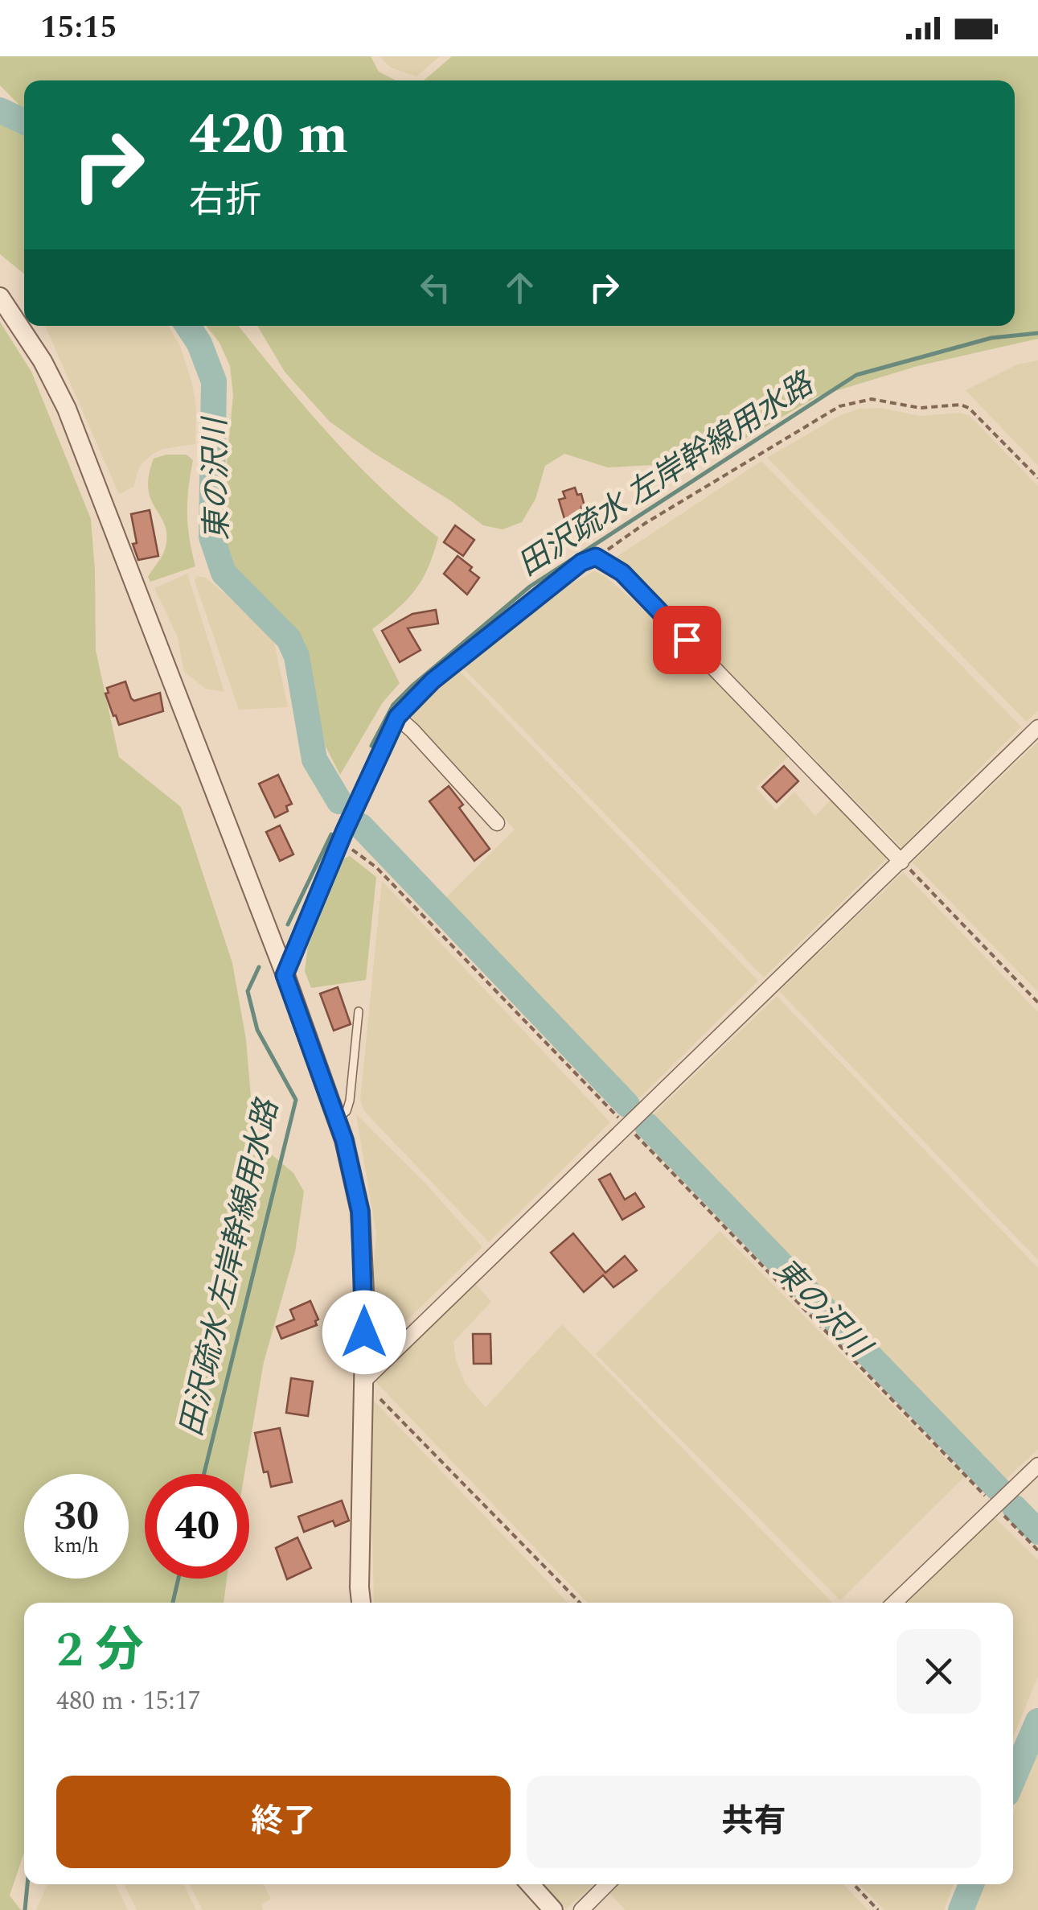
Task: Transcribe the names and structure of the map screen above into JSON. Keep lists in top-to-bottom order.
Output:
{
  "water": ["田沢疏水 左岸幹線用水路", "東の沢川"],
  "page": {
    "status": "15:15",
    "turn": ["420 m", "右折"],
    "speed": "30 km/h",
    "limit": "40",
    "heading": ["2 分", "480 m · 15:17"],
    "buttons": ["終了", "共有"]
  }
}
